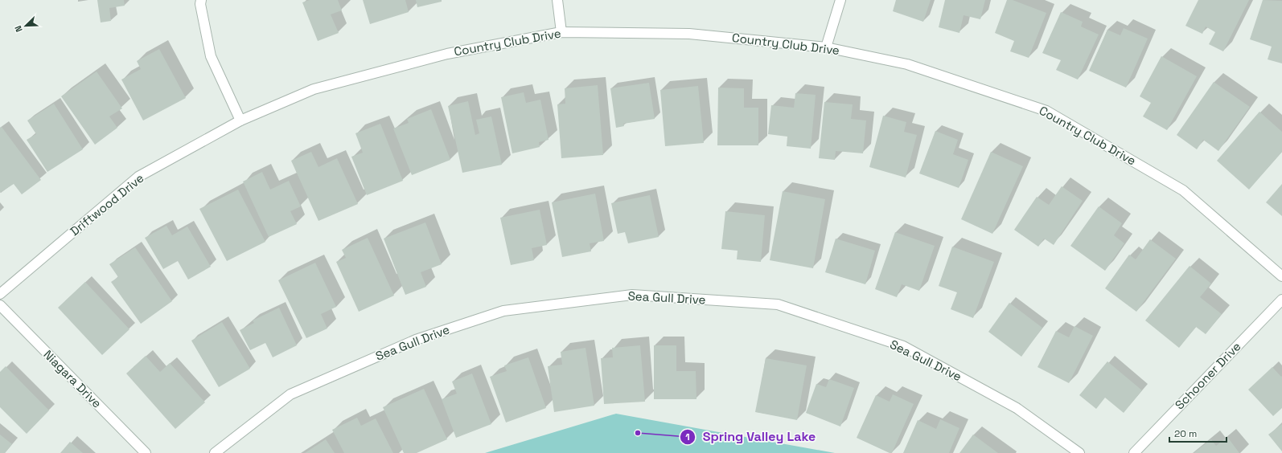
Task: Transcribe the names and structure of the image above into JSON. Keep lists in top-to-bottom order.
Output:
{
  "streets": {
    "street": [
      "Country Club Drive",
      "Driftwood Drive",
      "Sea Gull Drive",
      "Schooner Drive",
      "Niagara Drive"
    ]
  },
  "crossings": [
    ["Country Club Drive", "Driftwood Drive"]
  ],
  "places": ["Spring Valley Lake"],
  "scale_bar": "20 m",
  "north": "bottom left"
}
